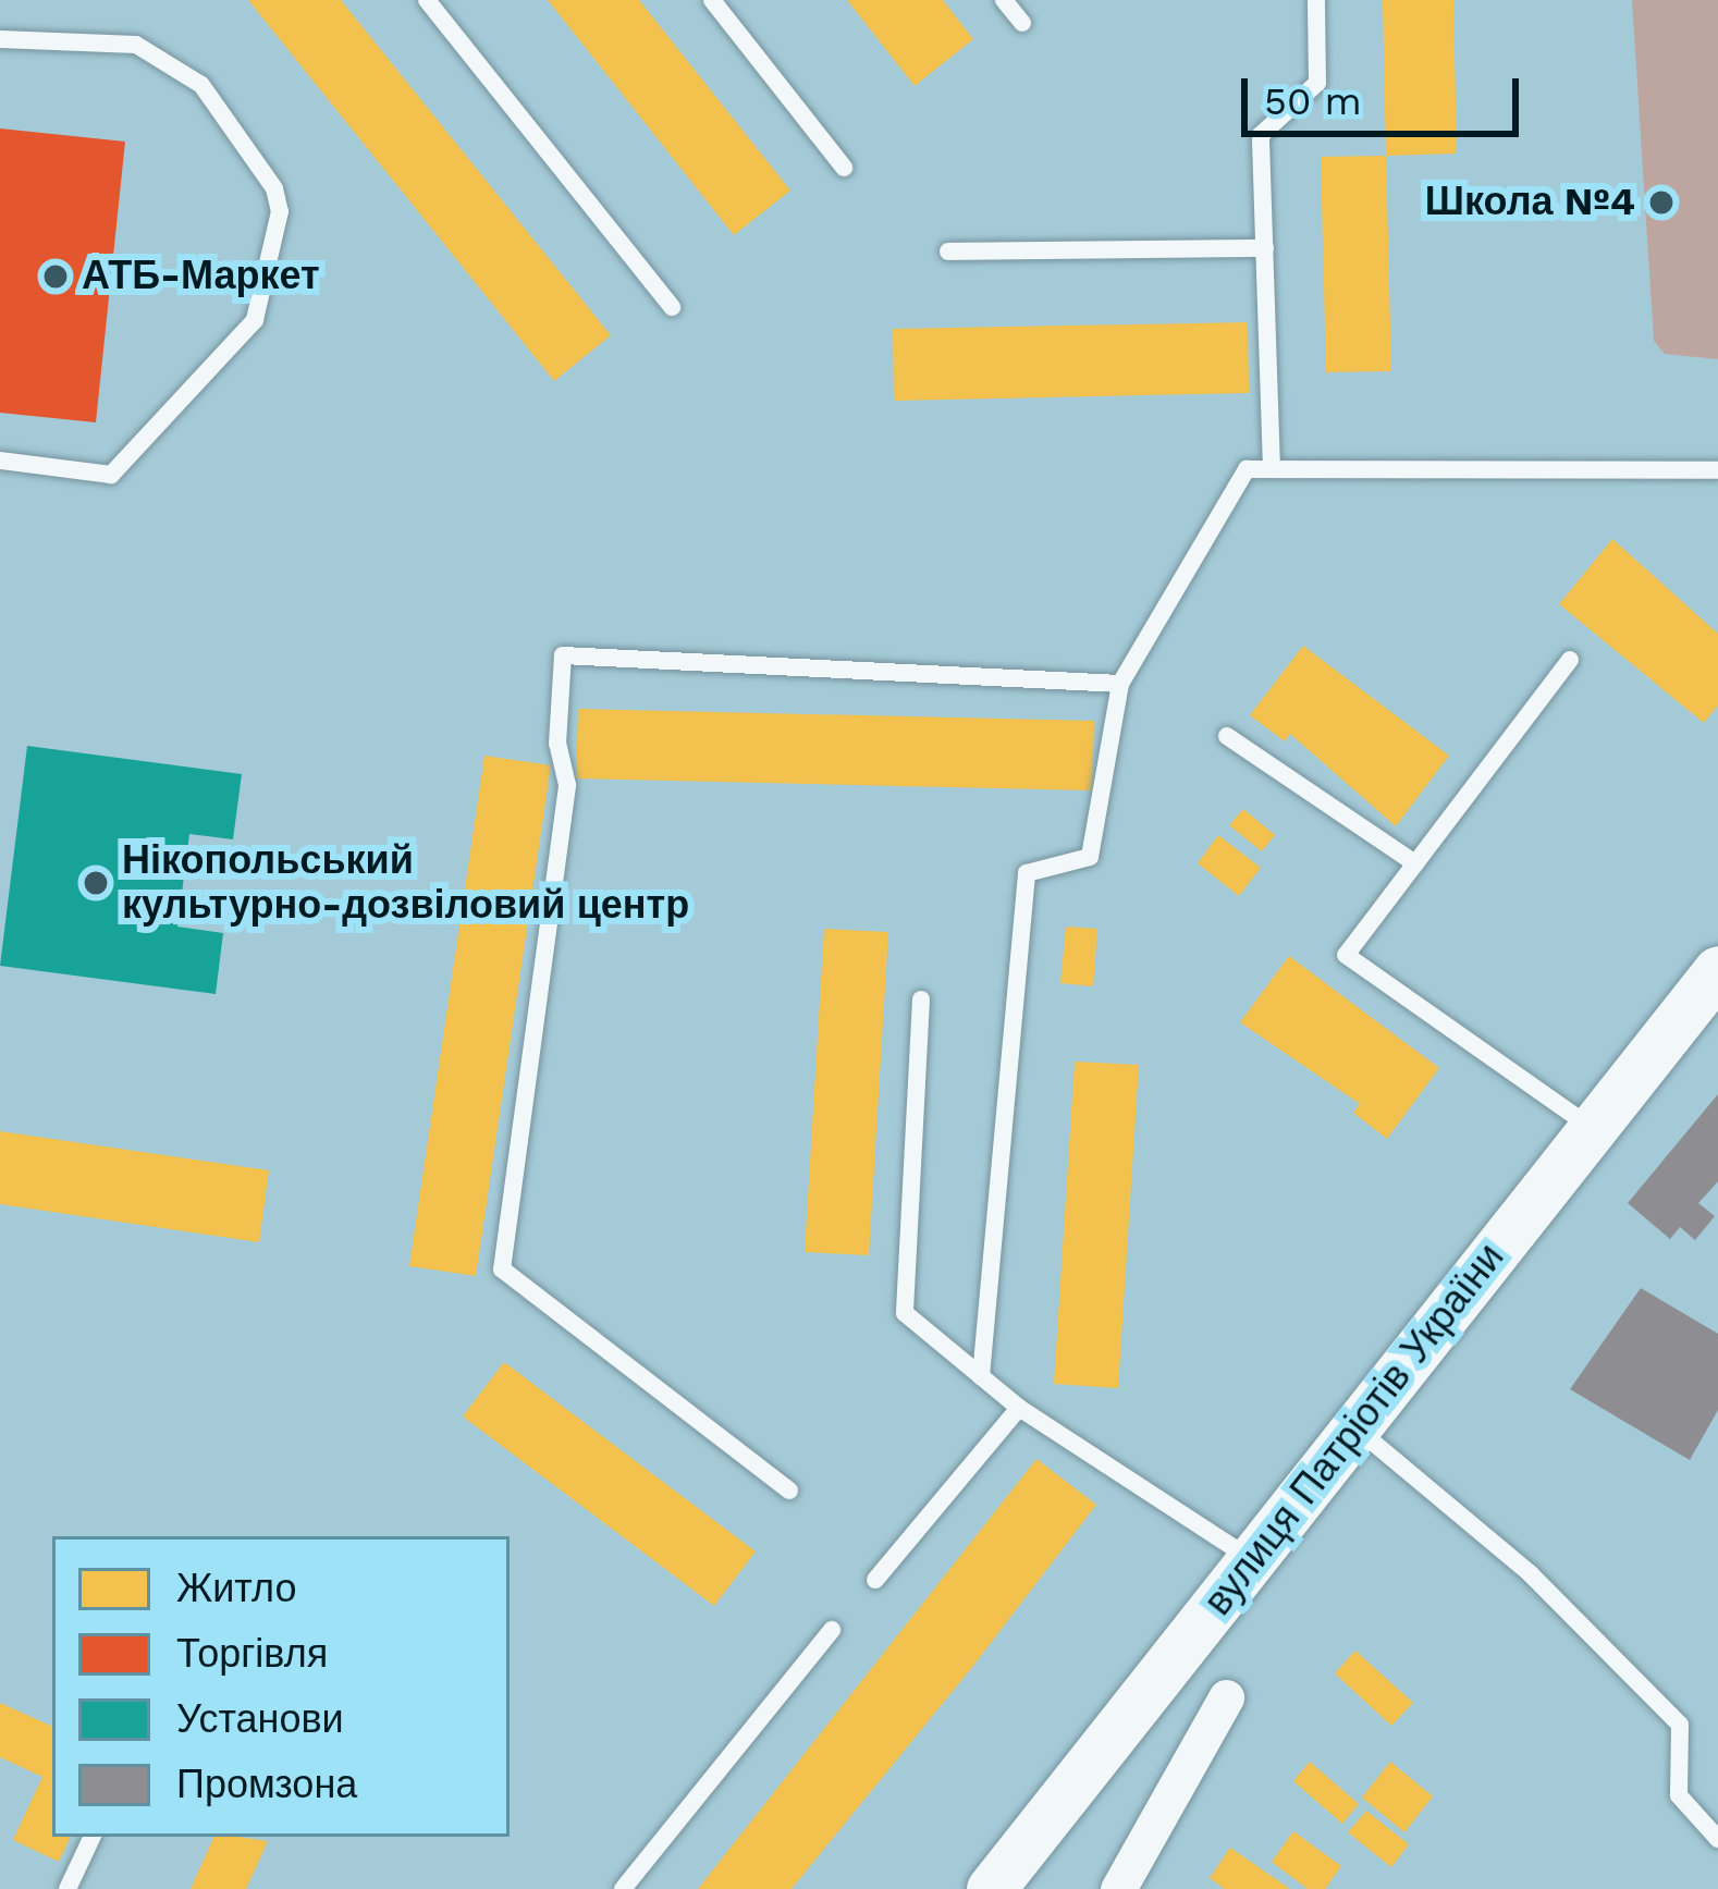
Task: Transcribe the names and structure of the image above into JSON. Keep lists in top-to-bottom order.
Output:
{
  "streets": {
    "main road": ["вулиця Патріотів України"]
  },
  "places": ["Школа №4", "АТБ-Маркет", "Нікопольський культурно-дозвіловий центр"],
  "legend": [
    "Житло",
    "Торгівля",
    "Установи",
    "Промзона"
  ],
  "scale_bar": "50 m"
}
